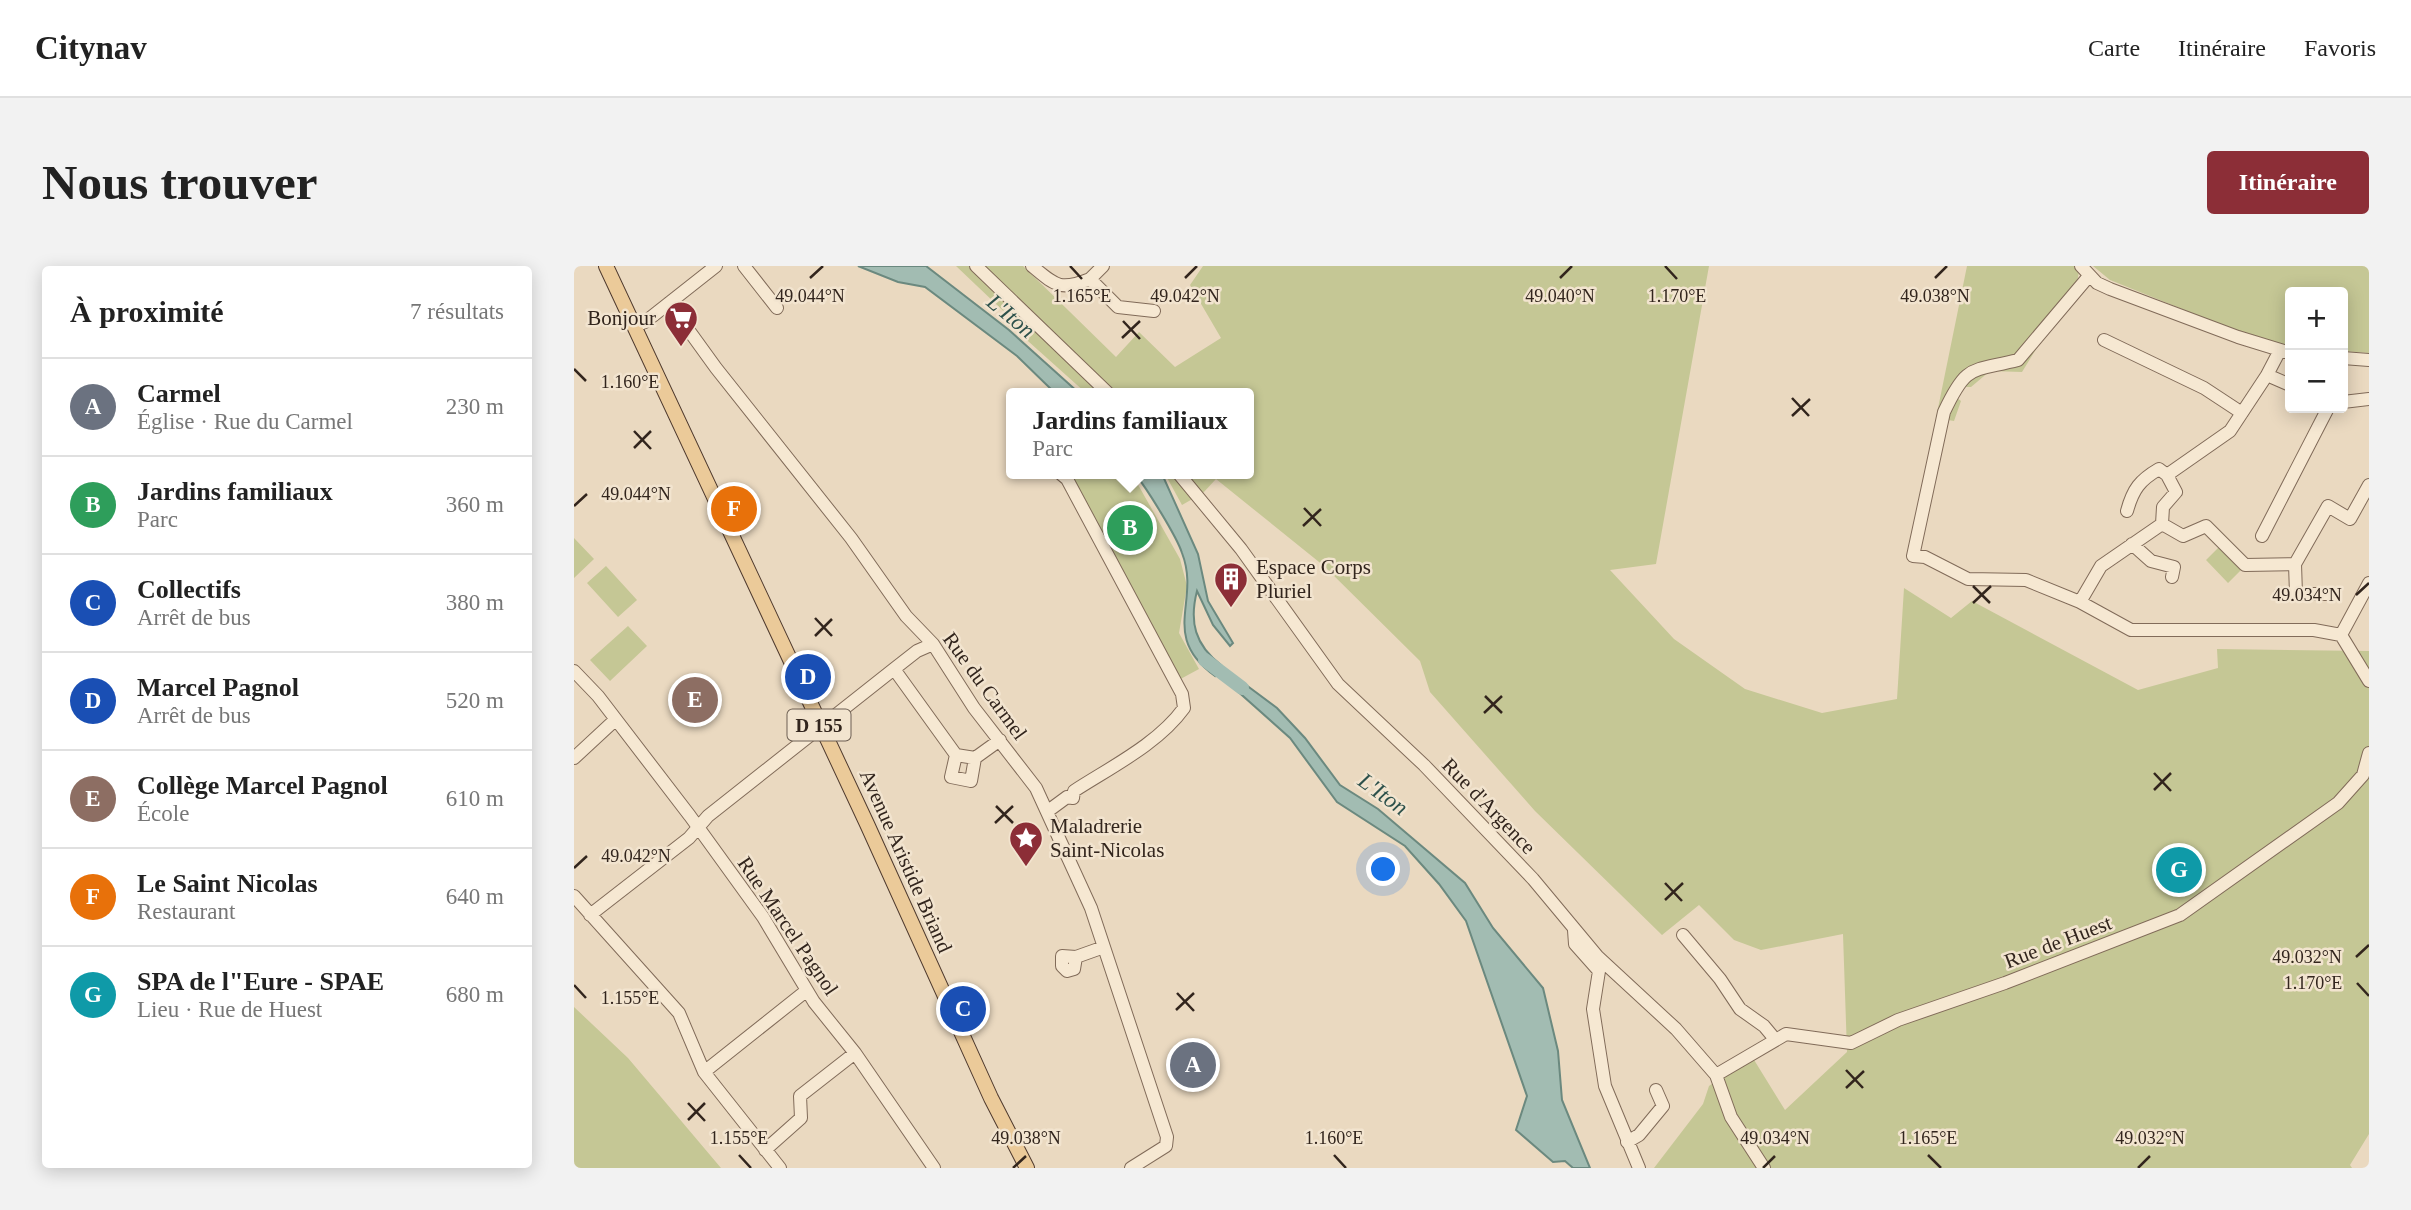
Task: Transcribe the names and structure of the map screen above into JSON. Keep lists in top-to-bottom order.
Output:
{
  "streets": {
    "main road": ["D 155", "Avenue Aristide Briand"],
    "street": [
      "Rue du Carmel",
      "Rue d'Argence",
      "Rue Marcel Pagnol",
      "Rue de Huest"
    ]
  },
  "crossings": [
    ["Rue d'Argence", "Rue de Huest"]
  ],
  "water": ["L'Iton"],
  "places": {
    "supermarket": ["Bonjour"],
    "building": ["Espace Corps Pluriel"],
    "place": ["Maladrerie Saint-Nicolas"]
  },
  "page": {
    "header": "Citynav",
    "nav": ["Carte", "Itinéraire", "Favoris"],
    "buttons": "Itinéraire",
    "title": "Nous trouver",
    "heading": ["À proximité", "7 résultats"],
    "map_buttons": ["+", "−"],
    "list": [
      {
        "mark": "A",
        "name": "Carmel",
        "note": "Église · Rue du Carmel",
        "value": "230 m"
      },
      {
        "mark": "B",
        "name": "Jardins familiaux",
        "note": "Parc",
        "value": "360 m"
      },
      {
        "mark": "C",
        "name": "Collectifs",
        "note": "Arrêt de bus",
        "value": "380 m"
      },
      {
        "mark": "D",
        "name": "Marcel Pagnol",
        "note": "Arrêt de bus",
        "value": "520 m"
      },
      {
        "mark": "E",
        "name": "Collège Marcel Pagnol",
        "note": "École",
        "value": "610 m"
      },
      {
        "mark": "F",
        "name": "Le Saint Nicolas",
        "note": "Restaurant",
        "value": "640 m"
      },
      {
        "mark": "G",
        "name": "SPA de l\"Eure - SPAE",
        "note": "Lieu · Rue de Huest",
        "value": "680 m"
      }
    ],
    "popup": ["Jardins familiaux", "Parc"],
    "pins": [
      "F",
      "B",
      "D",
      "E",
      "G",
      "C",
      "A"
    ]
  },
  "coordinates": [
    "49.044°N",
    "49.042°N",
    "49.040°N",
    "49.038°N",
    "1.170°E",
    "1.165°E",
    "1.160°E",
    "49.034°N",
    "49.032°N",
    "1.155°E"
  ]
}
